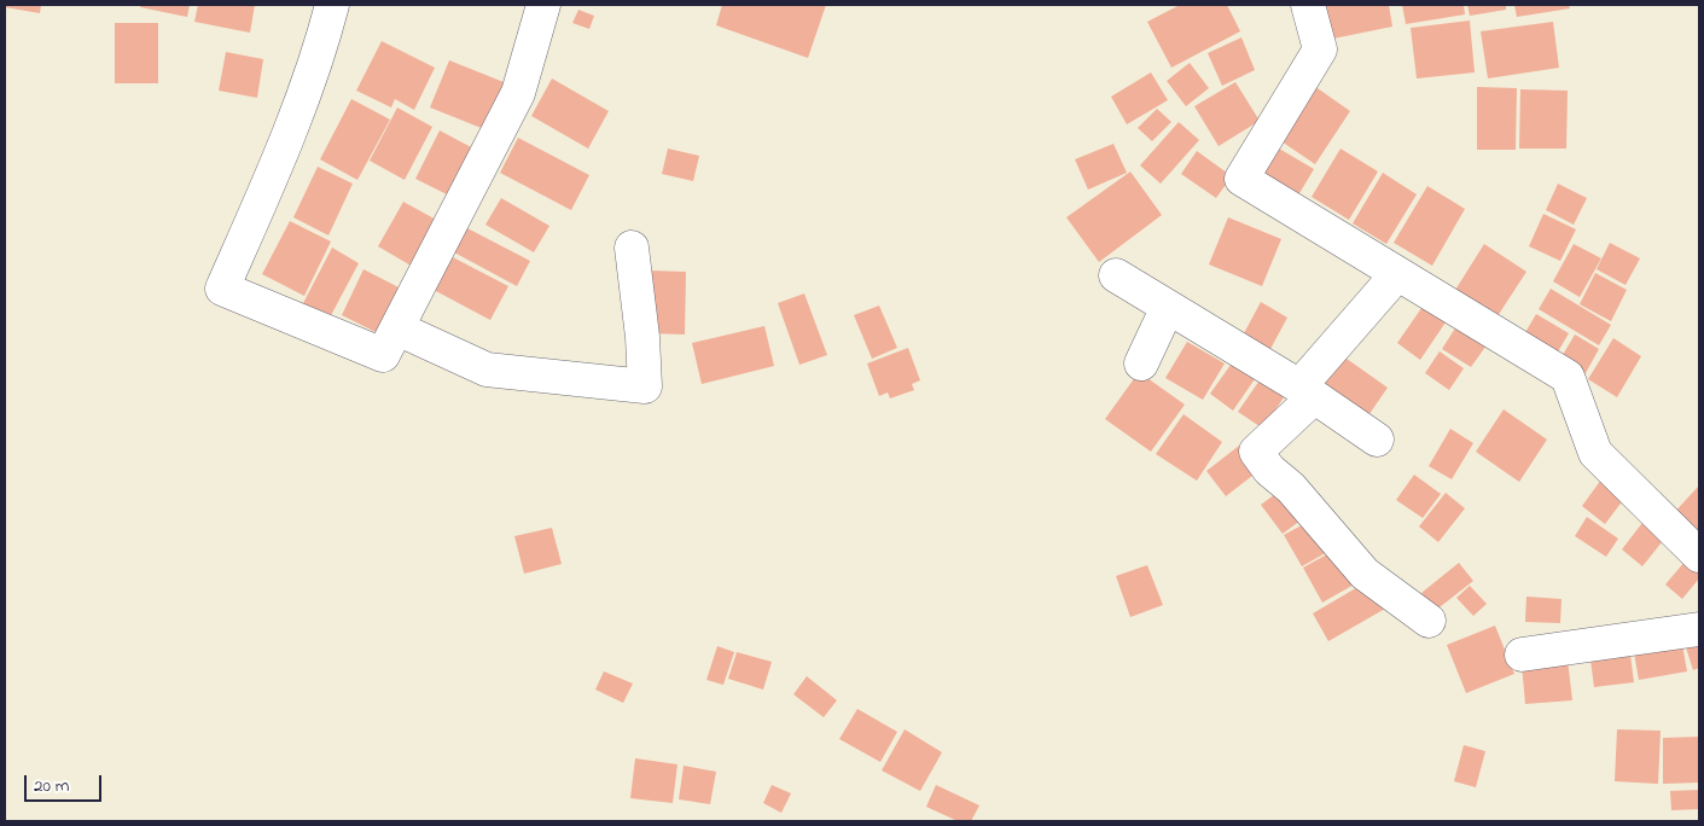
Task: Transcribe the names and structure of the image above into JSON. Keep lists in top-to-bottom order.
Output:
{
  "scale_bar": "20 m"
}
